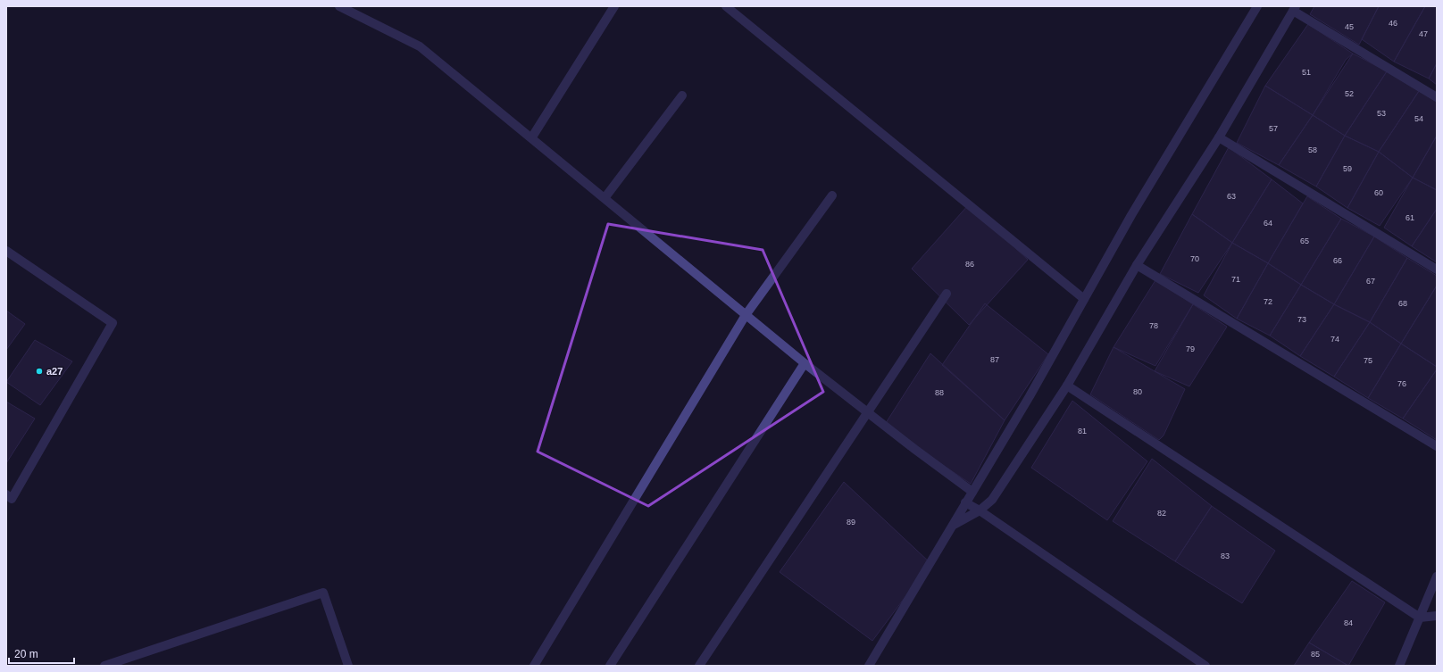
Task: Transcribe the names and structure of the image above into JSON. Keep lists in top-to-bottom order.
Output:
{
  "places": ["a27"],
  "house_numbers": [
    "46",
    "45",
    "47",
    "51",
    "52",
    "53",
    "54",
    "57",
    "58",
    "59",
    "60",
    "63",
    "61",
    "64",
    "65",
    "70",
    "66",
    "86",
    "71",
    "67",
    "72",
    "68",
    "73",
    "78",
    "74",
    "79",
    "87",
    "75",
    "76",
    "80",
    "88",
    "81",
    "82",
    "89",
    "83",
    "84",
    "85"
  ],
  "scale_bar": "20 m"
}
